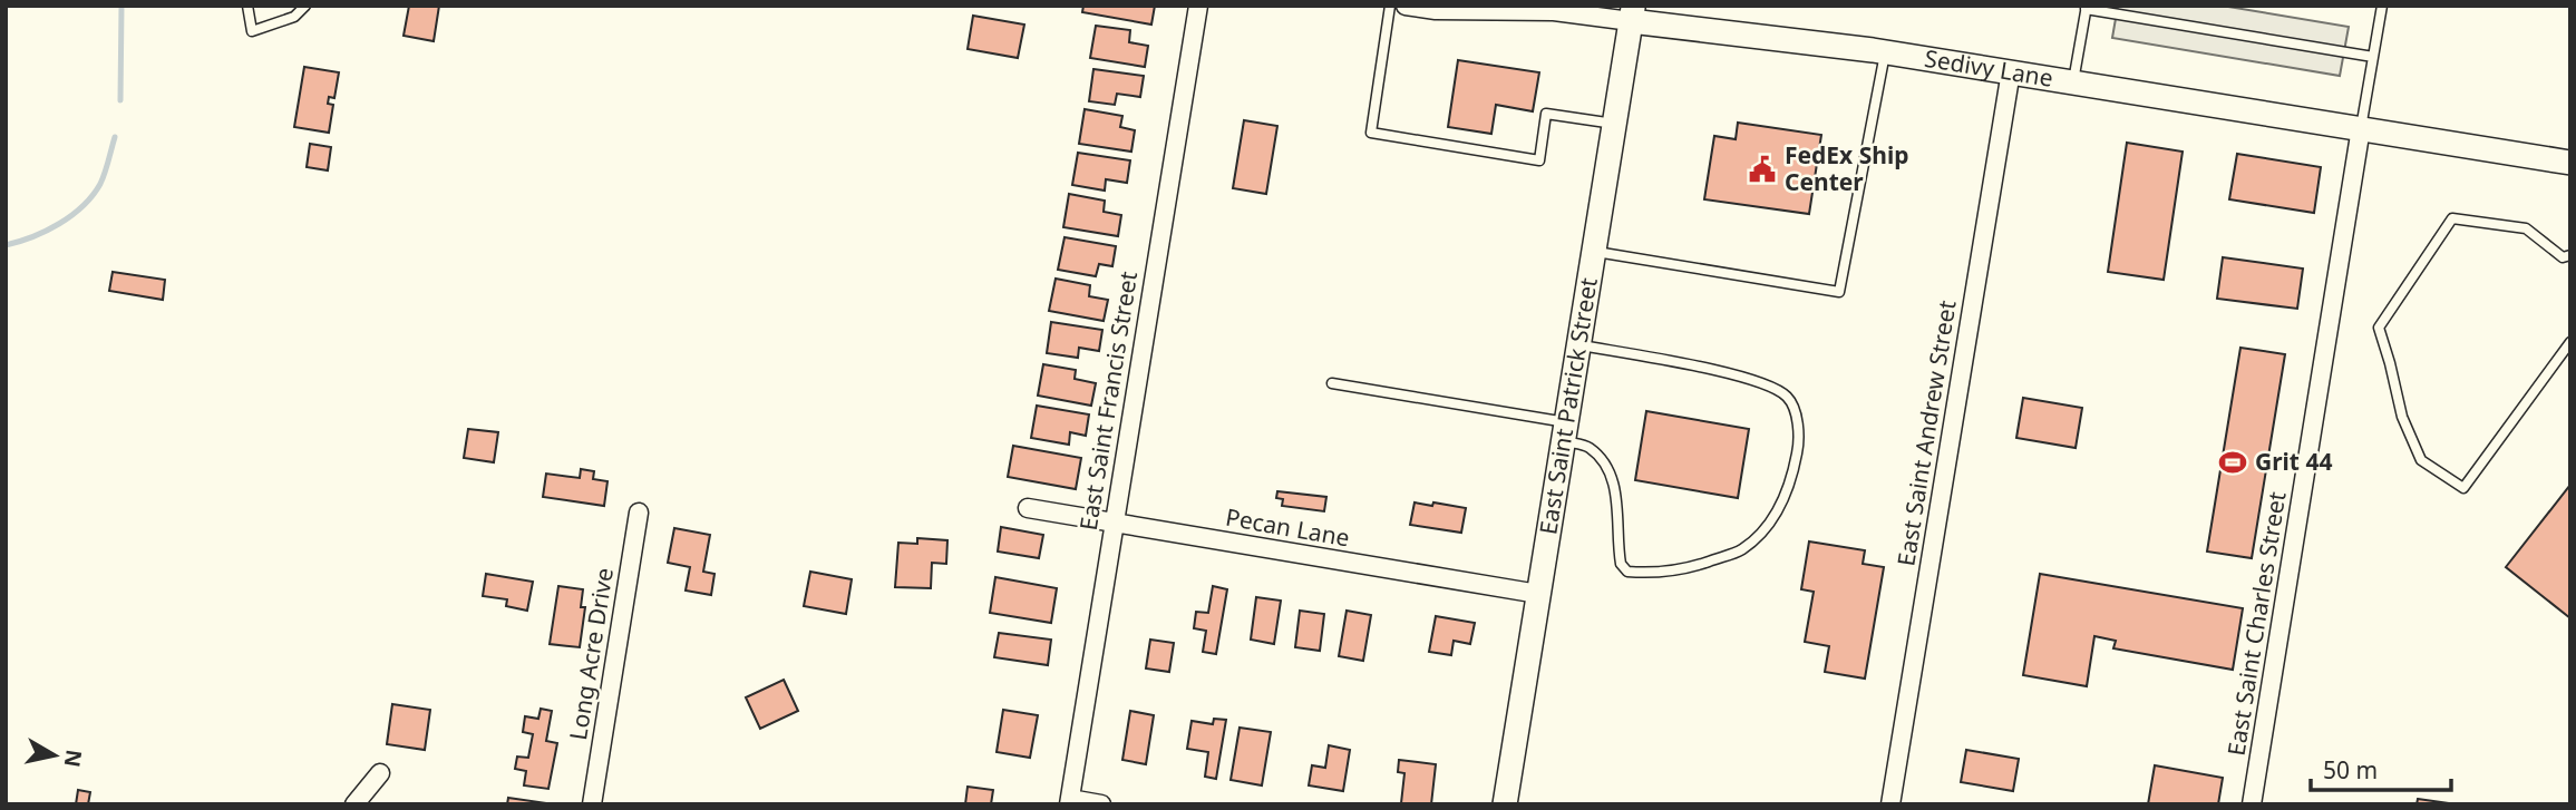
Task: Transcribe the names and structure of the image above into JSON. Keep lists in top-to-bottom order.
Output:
{
  "streets": {
    "street": [
      "Sedivy Lane",
      "East Saint Francis Street",
      "East Saint Patrick Street",
      "East Saint Andrew Street",
      "Pecan Lane",
      "East Saint Charles Street",
      "Long Acre Drive"
    ]
  },
  "crossings": [
    ["Sedivy Lane", "East Saint Patrick Street"],
    ["Sedivy Lane", "East Saint Andrew Street"],
    ["Sedivy Lane", "East Saint Charles Street"],
    ["East Saint Francis Street", "Pecan Lane"],
    ["East Saint Patrick Street", "Pecan Lane"]
  ],
  "places": {
    "public building": ["FedEx Ship Center"],
    "sports": ["Grit 44"]
  },
  "scale_bar": "50 m",
  "north": "right"
}
